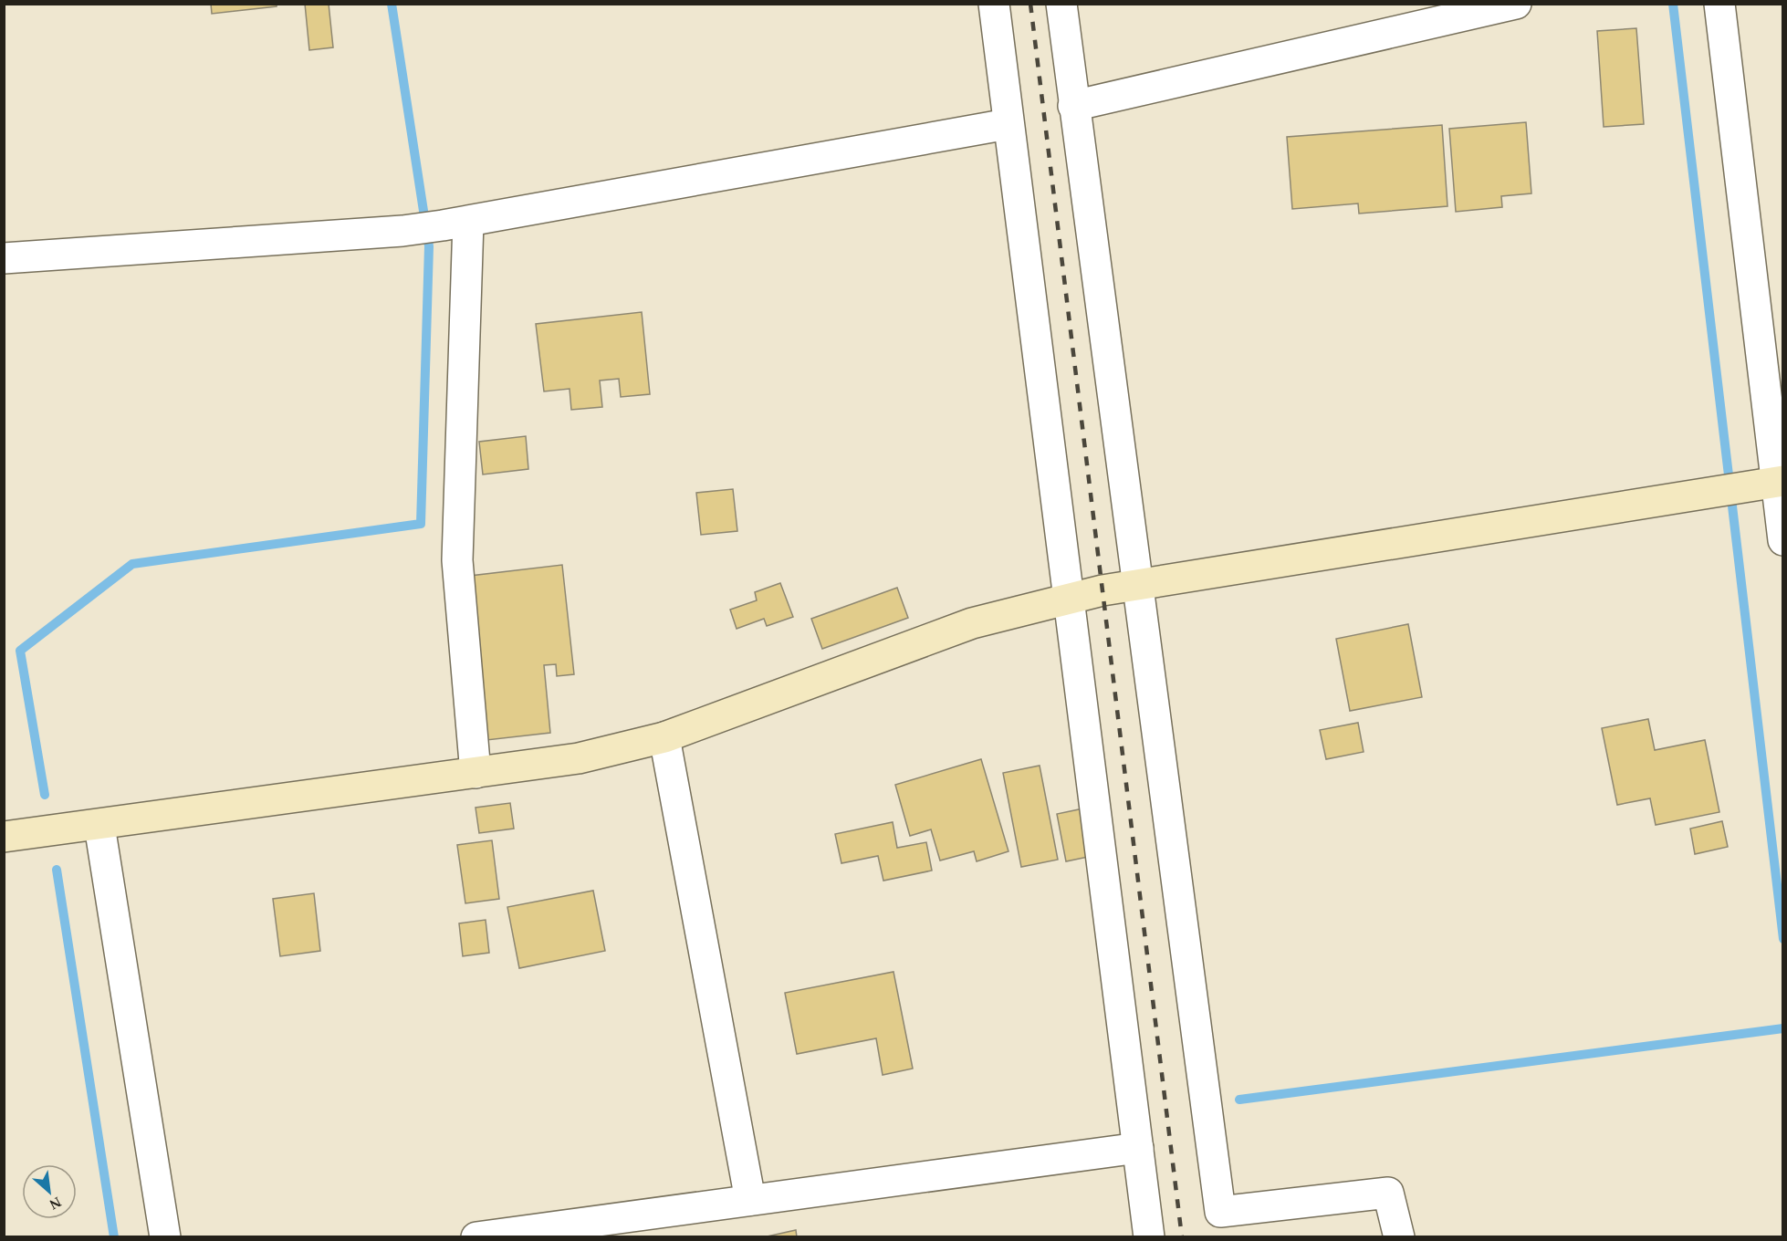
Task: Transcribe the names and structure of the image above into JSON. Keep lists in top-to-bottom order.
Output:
{
  "north": "bottom right"
}
